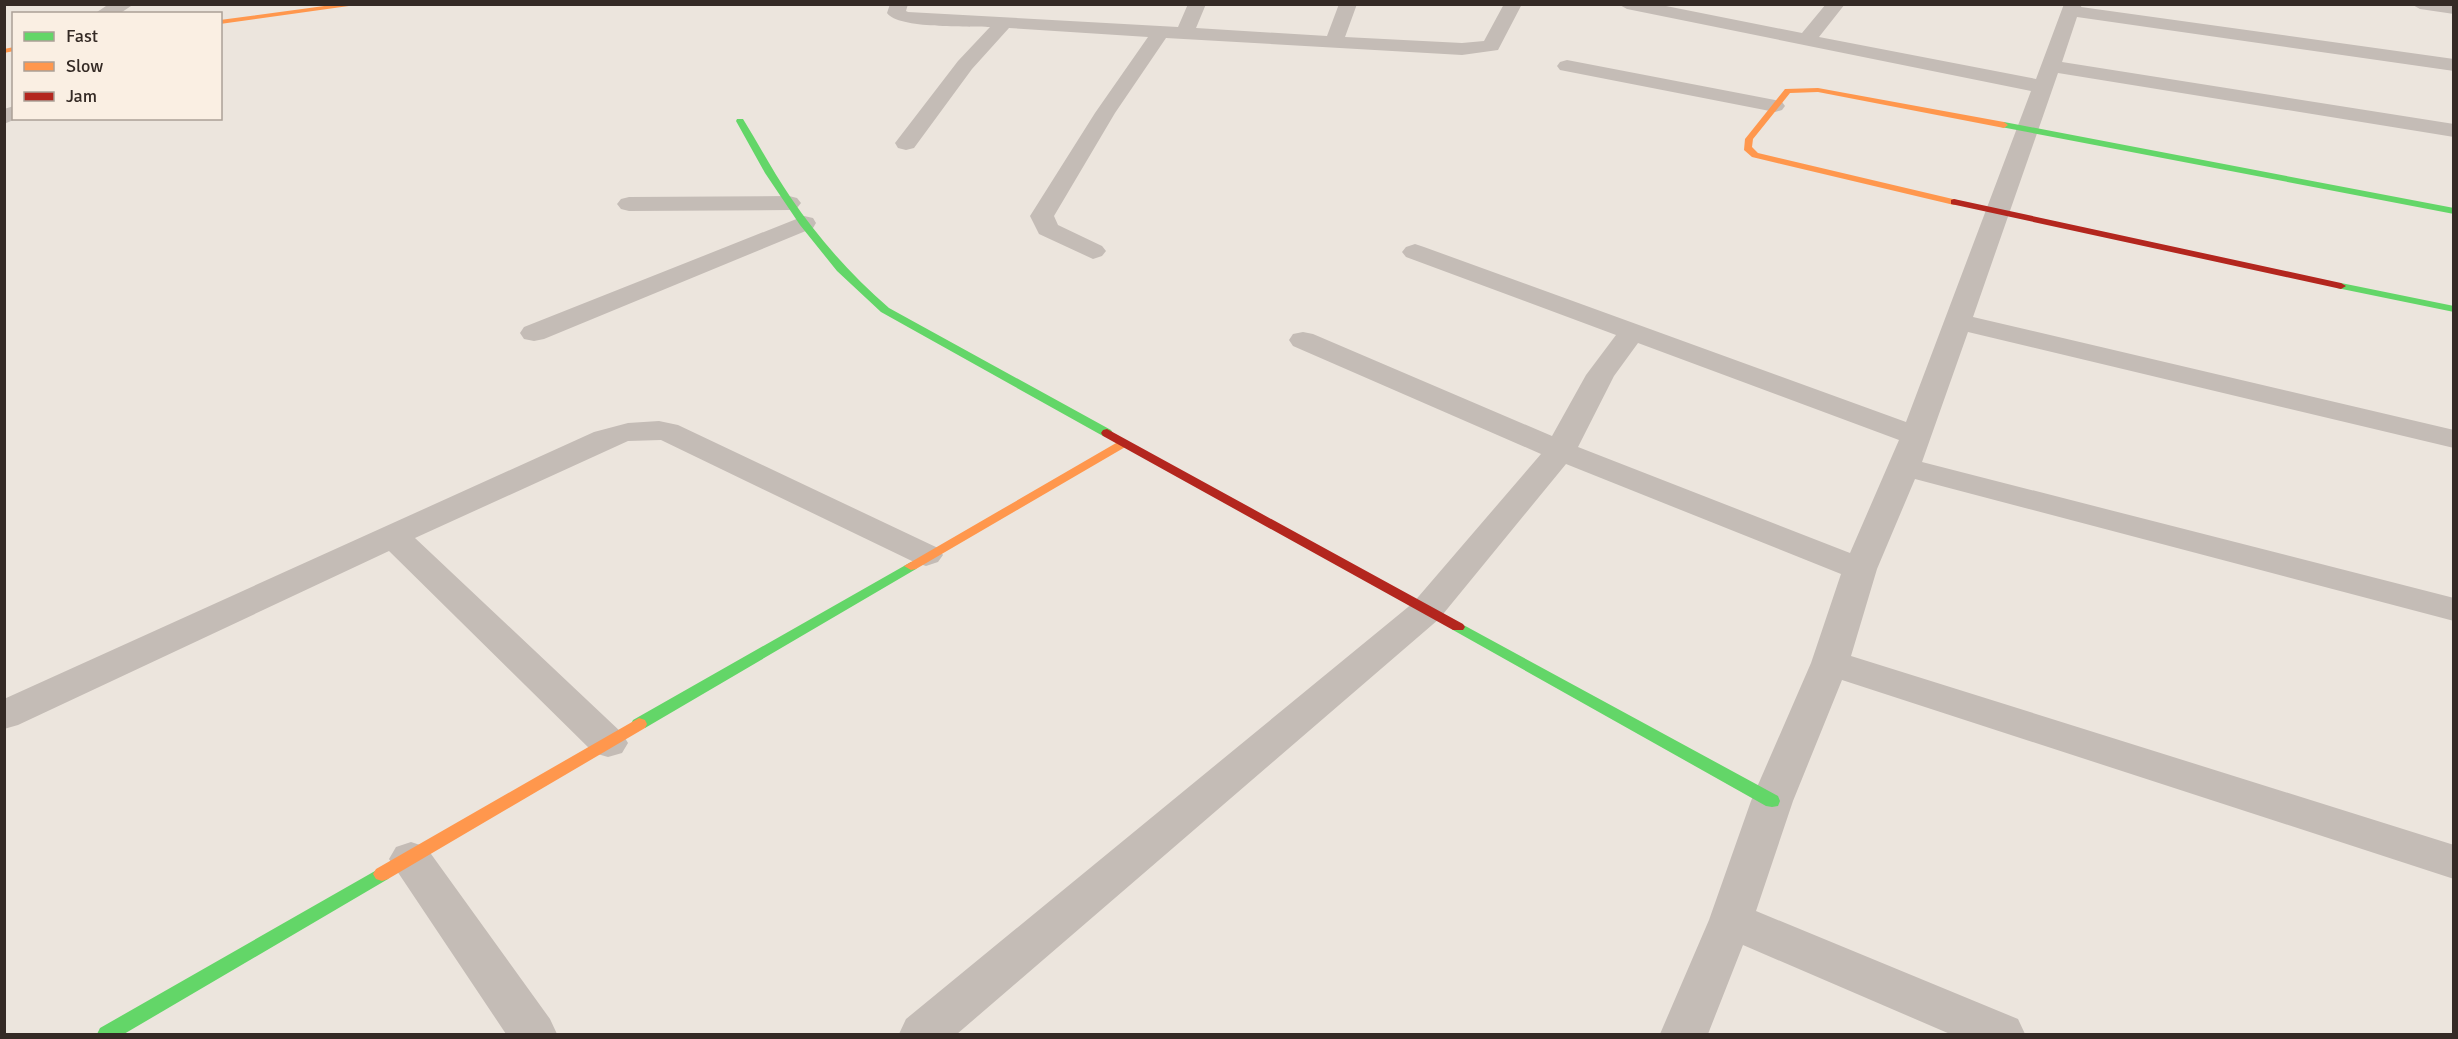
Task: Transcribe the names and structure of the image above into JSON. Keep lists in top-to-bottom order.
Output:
{
  "legend": ["Fast", "Slow", "Jam"]
}
